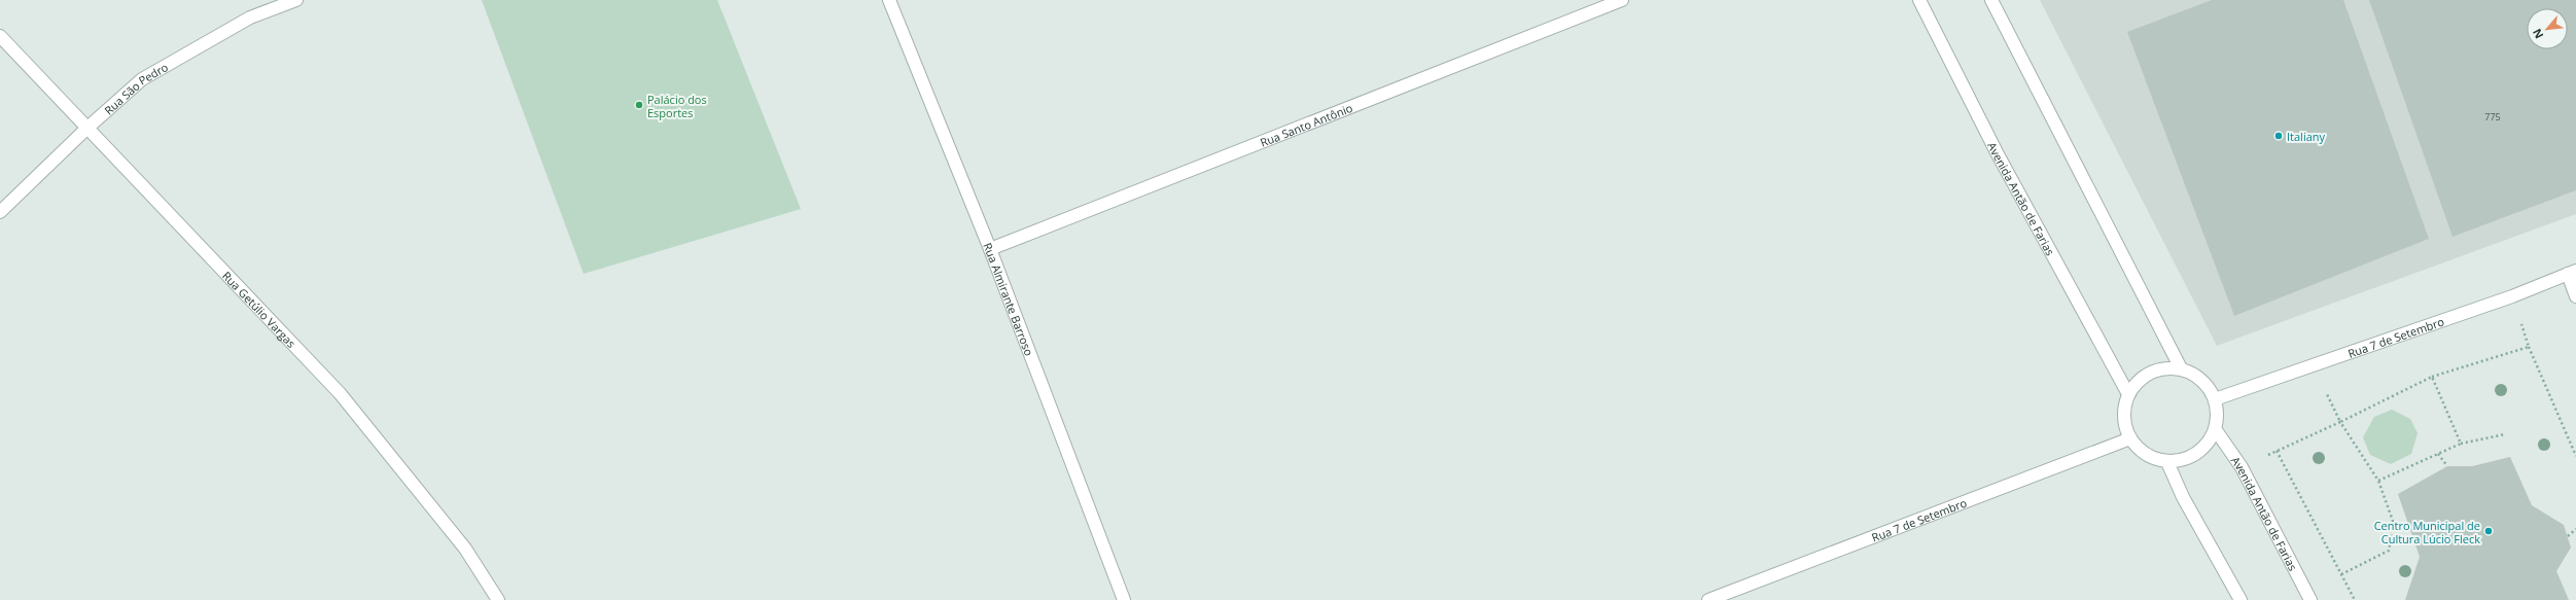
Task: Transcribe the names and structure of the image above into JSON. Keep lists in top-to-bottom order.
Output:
{
  "streets": {
    "street": [
      "Rua São Pedro",
      "Rua Santo Antônio",
      "Avenida Antão de Farias",
      "Rua Almirante Barroso",
      "Rua Getúlio Vargas",
      "Rua 7 de Setembro"
    ]
  },
  "crossings": [
    ["Rua São Pedro", "Rua Getúlio Vargas"],
    ["Rua Santo Antônio", "Rua Almirante Barroso"],
    ["Avenida Antão de Farias", "Rua 7 de Setembro"]
  ],
  "places": ["Palácio dos Esportes", "Italiany", "Centro Municipal de Cultura Lúcio Fleck"],
  "house_numbers": ["775"],
  "north": "bottom left"
}
